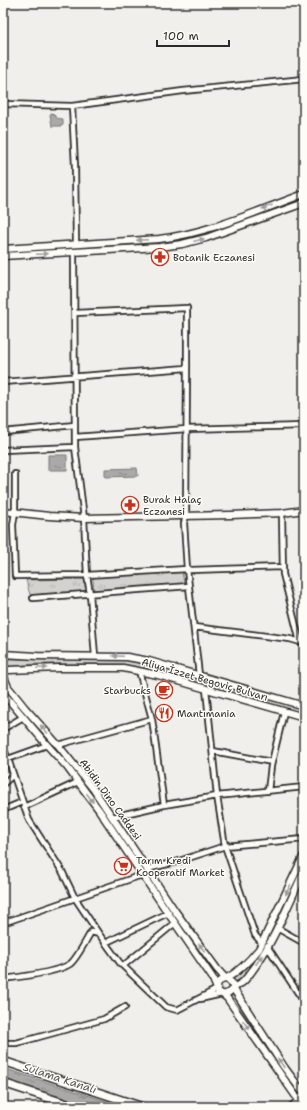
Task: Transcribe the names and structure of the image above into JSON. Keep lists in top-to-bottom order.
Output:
{
  "streets": {
    "main road": ["Aliya İzzet Begoviç Bulvarı", "Abidin Dino Caddesi"]
  },
  "water": ["Sulama Kanalı"],
  "places": {
    "pharmacy": ["Botanik Eczanesi", "Burak Halaç Eczanesi"],
    "cafe": ["Starbucks"],
    "restaurant": ["Mantımania"],
    "supermarket": ["Tarım Kredi Kooperatif Market"]
  },
  "scale_bar": "100 m"
}
